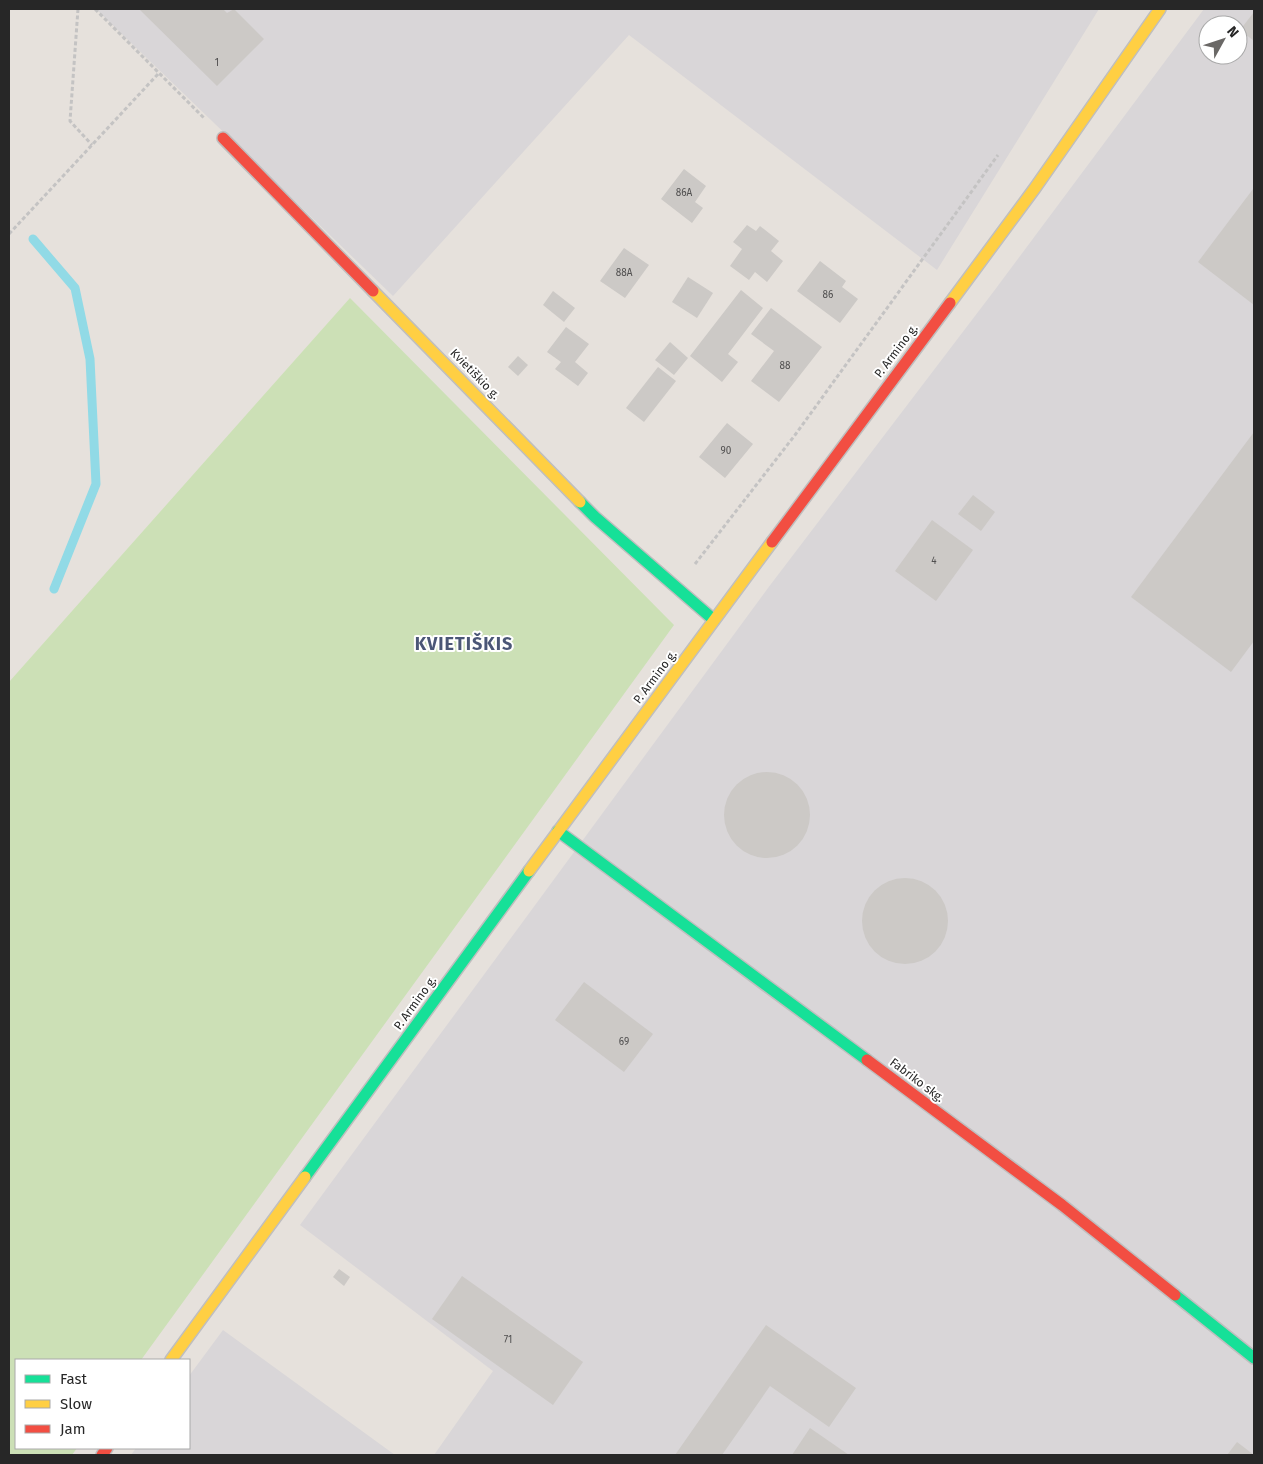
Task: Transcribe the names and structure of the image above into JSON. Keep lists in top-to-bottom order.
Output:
{
  "streets": {
    "main road": ["P. Armino g.", "Kvietiškio g.", "Fabriko skg."]
  },
  "crossings": [
    ["P. Armino g.", "Kvietiškio g."],
    ["P. Armino g.", "Fabriko skg."]
  ],
  "districts": ["KVIETIŠKIS"],
  "house_numbers": [
    "1",
    "86A",
    "88A",
    "86",
    "88",
    "90",
    "4",
    "69",
    "71"
  ],
  "legend": ["Fast", "Slow", "Jam"],
  "north": "top right"
}
